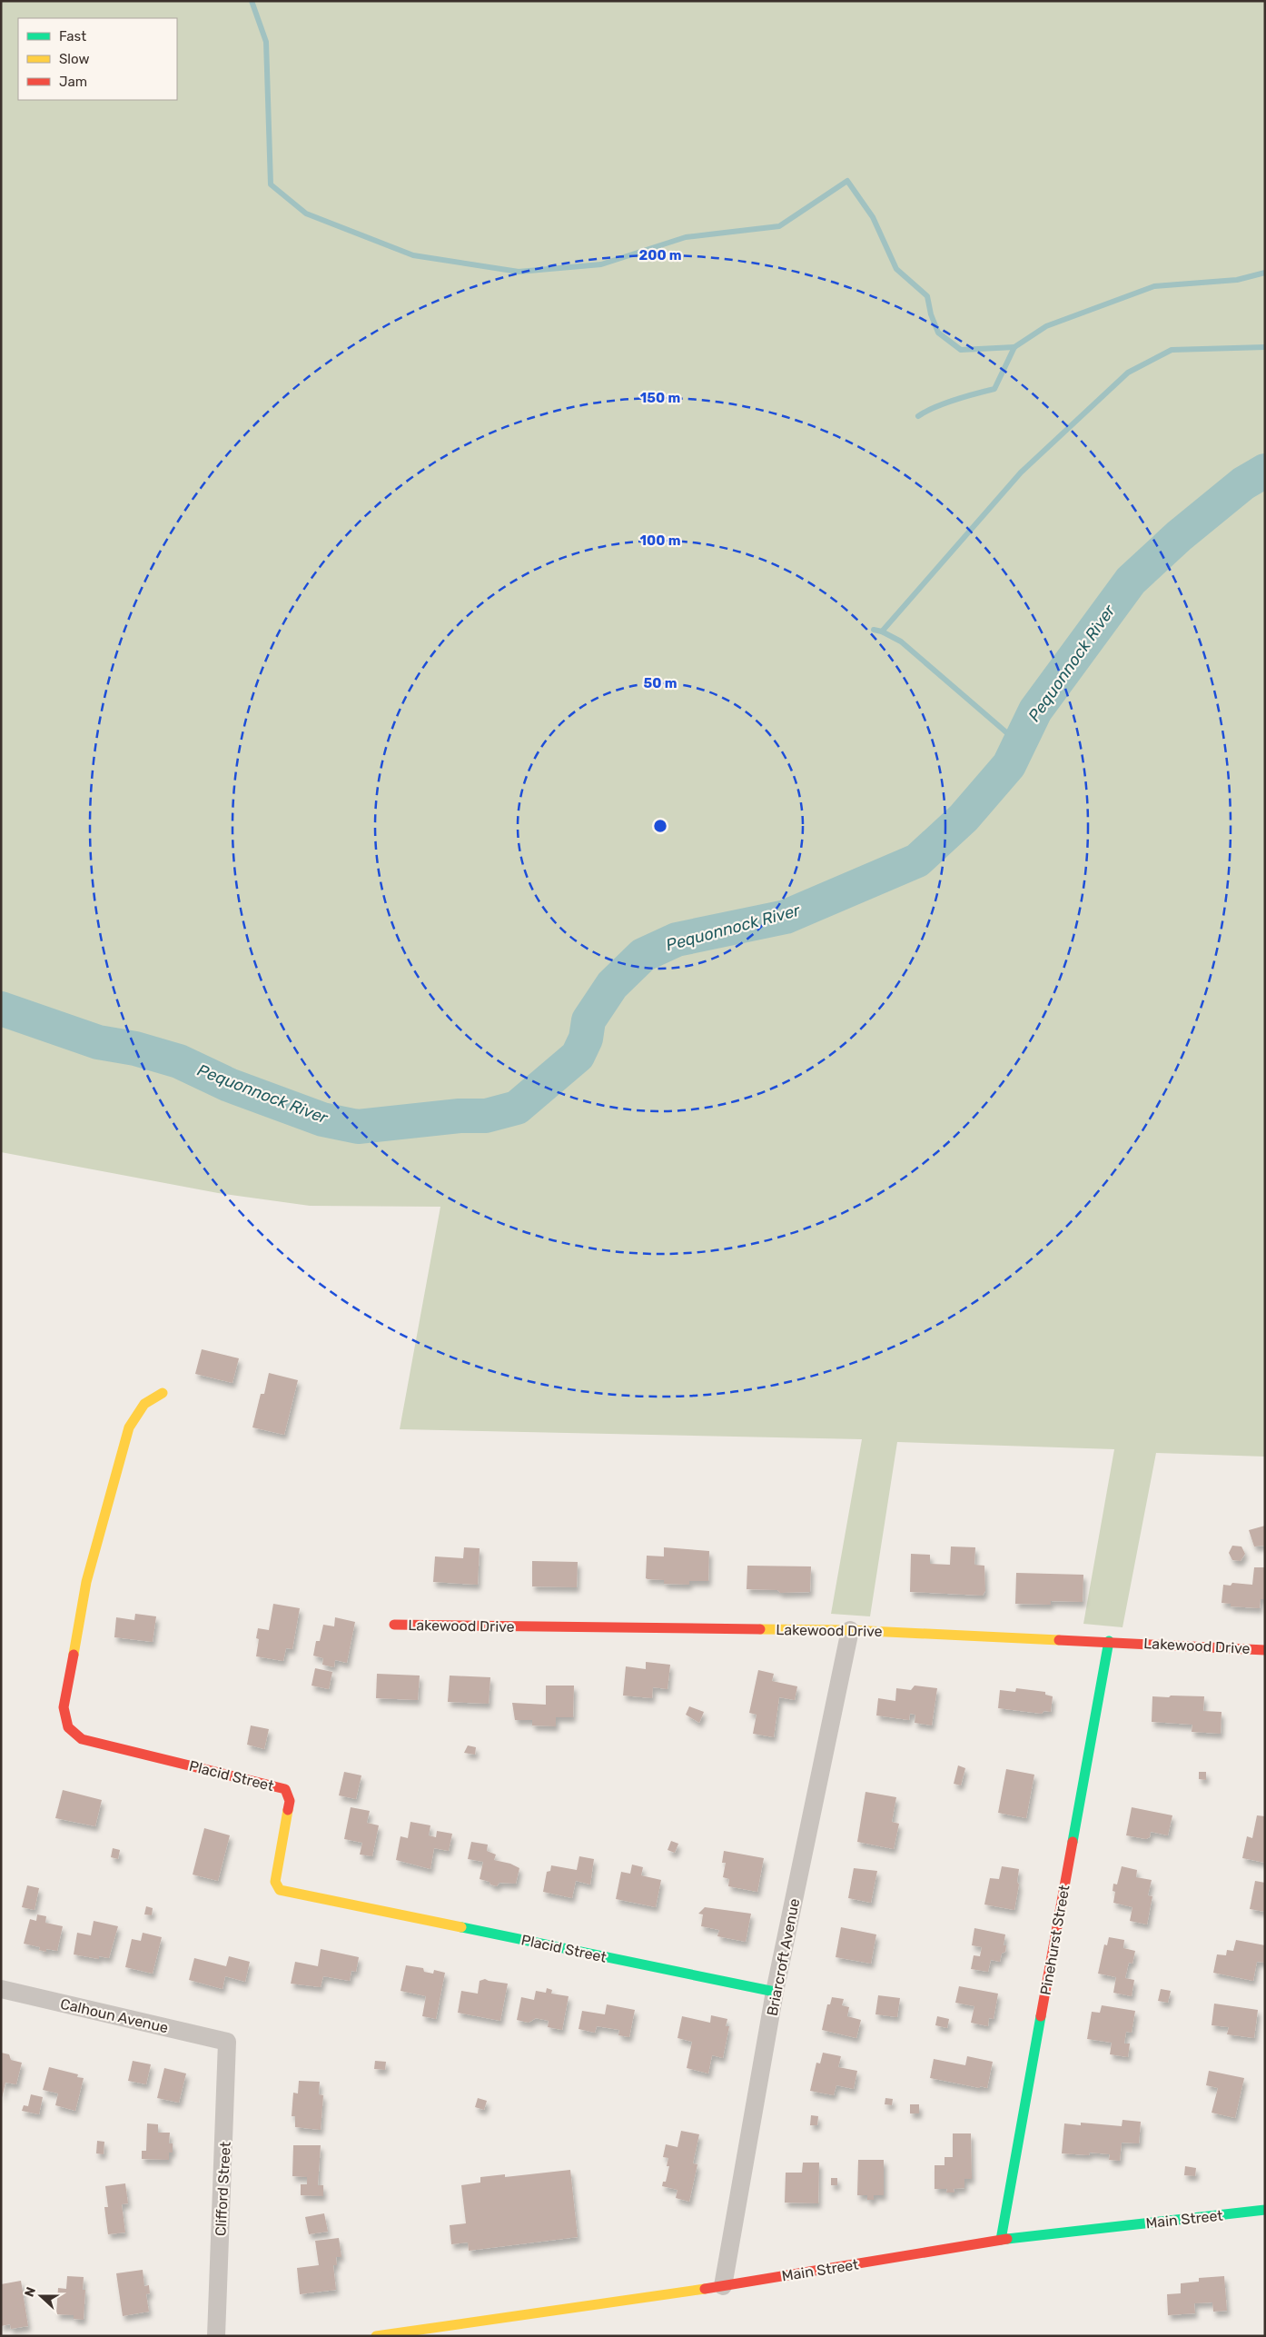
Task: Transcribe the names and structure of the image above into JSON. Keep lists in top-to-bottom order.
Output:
{
  "streets": {
    "street": [
      "Lakewood Drive",
      "Placid Street",
      "Pinehurst Street",
      "Briarcroft Avenue",
      "Calhoun Avenue",
      "Clifford Street",
      "Main Street"
    ]
  },
  "crossings": [
    ["Lakewood Drive", "Pinehurst Street"],
    ["Lakewood Drive", "Briarcroft Avenue"],
    ["Placid Street", "Briarcroft Avenue"],
    ["Pinehurst Street", "Main Street"],
    ["Briarcroft Avenue", "Main Street"],
    ["Calhoun Avenue", "Clifford Street"]
  ],
  "water": ["Pequonnock River"],
  "legend": ["Fast", "Slow", "Jam"],
  "north": "left",
  "rings": [
    "200 m",
    "150 m",
    "100 m",
    "50 m"
  ]
}
